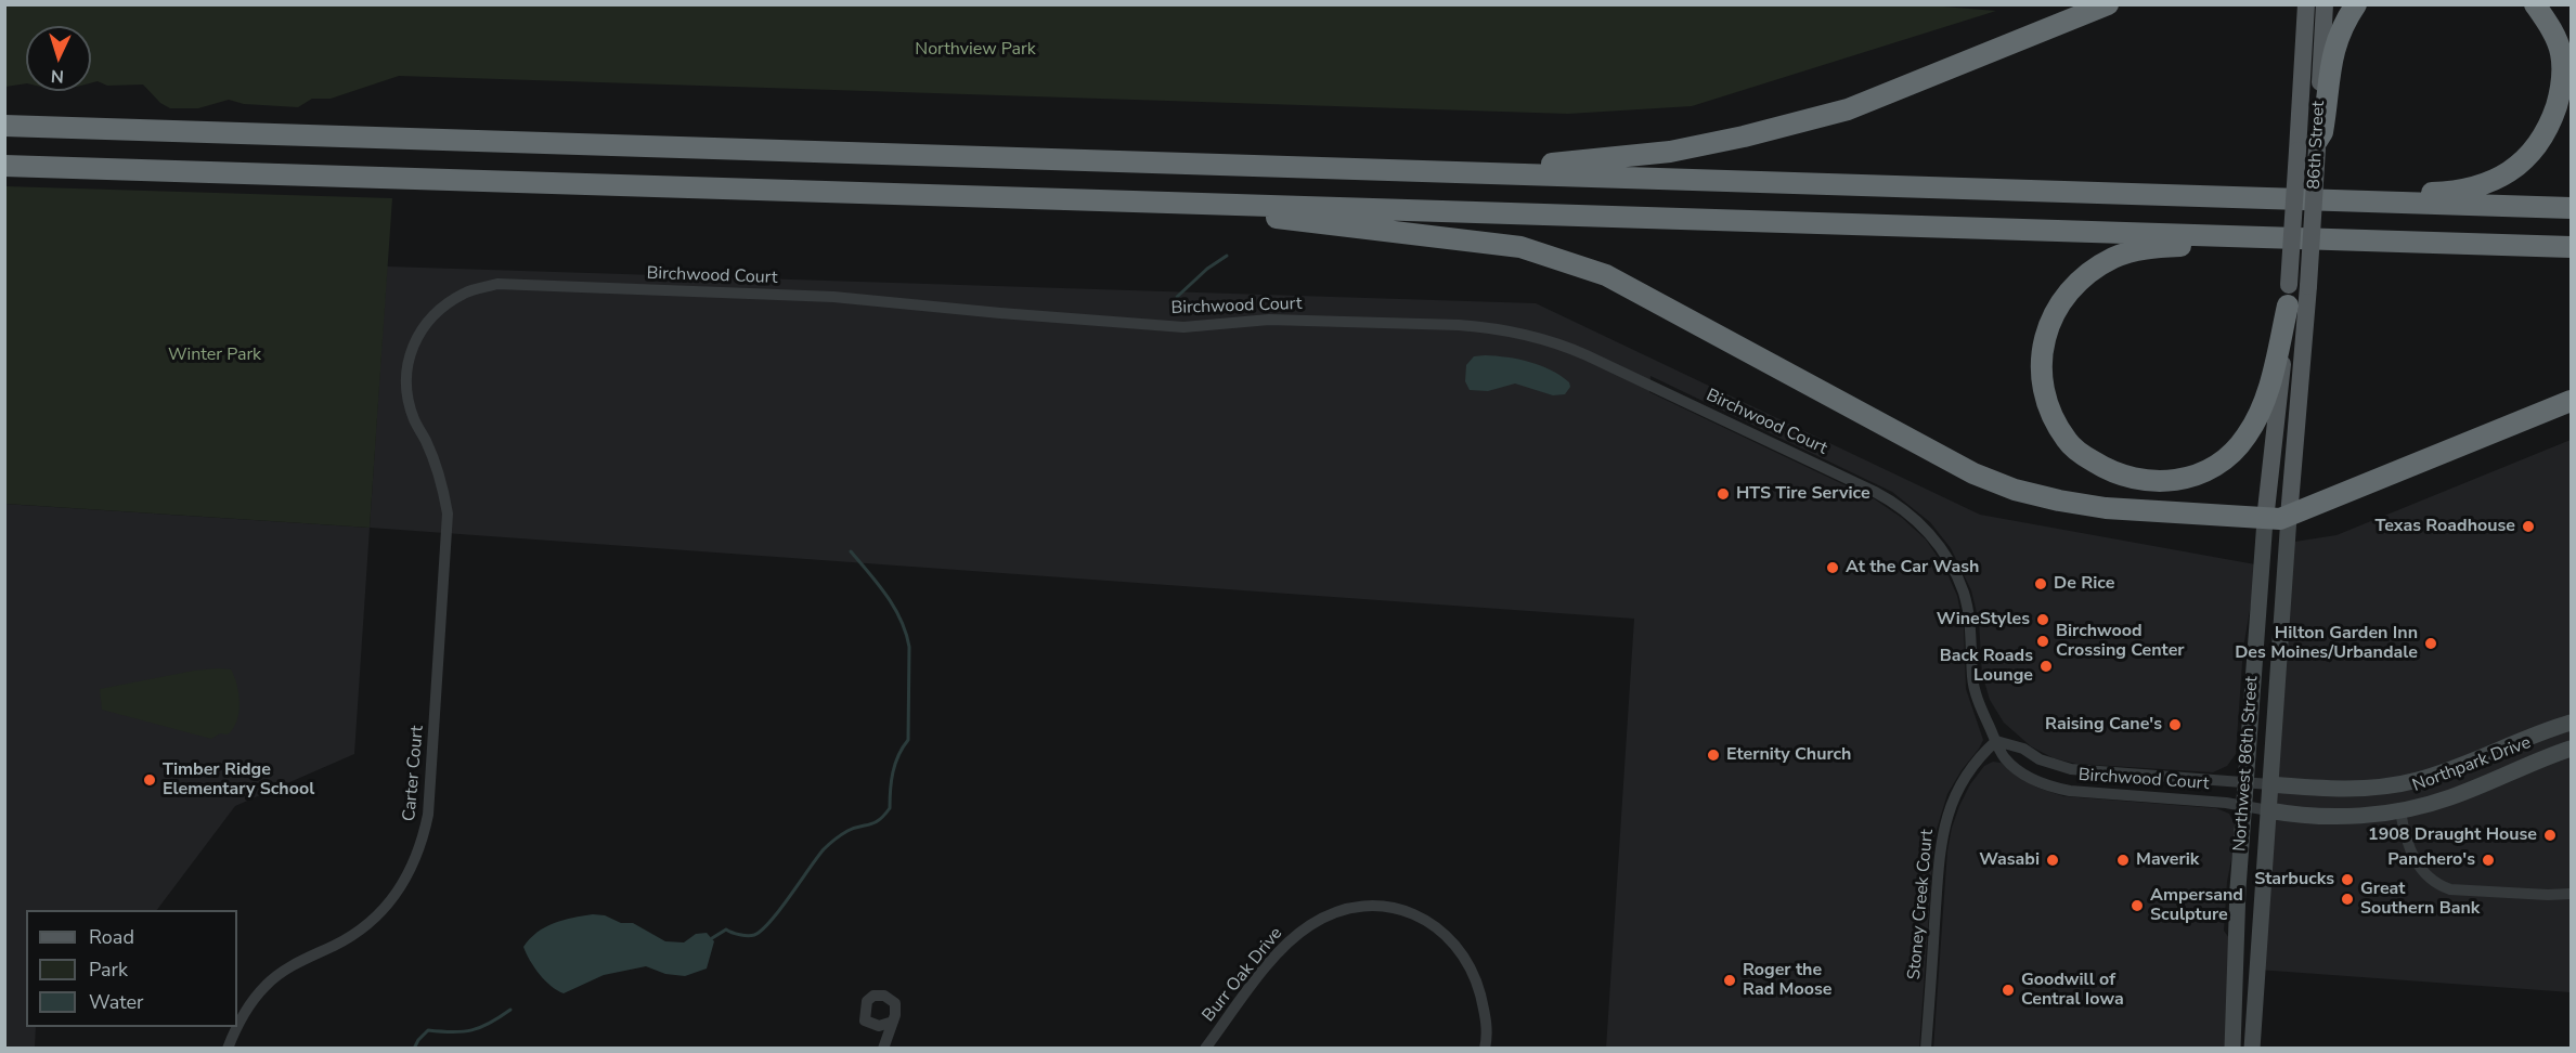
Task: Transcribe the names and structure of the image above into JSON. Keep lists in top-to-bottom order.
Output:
{
  "streets": {
    "main road": ["86th Street", "Northwest 86th Street", "Northpark Drive"],
    "street": [
      "Birchwood Court",
      "Carter Court",
      "Stoney Creek Court",
      "Burr Oak Drive"
    ]
  },
  "crossings": [
    ["86th Street", "Northwest 86th Street"],
    ["Birchwood Court", "Northwest 86th Street"],
    ["Birchwood Court", "Northpark Drive"],
    ["Birchwood Court", "Carter Court"],
    ["Birchwood Court", "Stoney Creek Court"],
    ["Northwest 86th Street", "Northpark Drive"]
  ],
  "parks": ["Northview Park", "Winter Park"],
  "places": [
    "HTS Tire Service",
    "Texas Roadhouse",
    "At the Car Wash",
    "De Rice",
    "WineStyles",
    "Birchwood Crossing Center",
    "Hilton Garden Inn Des Moines/Urbandale",
    "Back Roads Lounge",
    "Raising Cane's",
    "Eternity Church",
    "Timber Ridge Elementary School",
    "1908 Draught House",
    "Wasabi",
    "Maverik",
    "Panchero's",
    "Starbucks",
    "Great Southern Bank",
    "Ampersand Sculpture",
    "Roger the Rad Moose",
    "Goodwill of Central Iowa"
  ],
  "legend": ["Road", "Park", "Water"],
  "north": "bottom"
}
